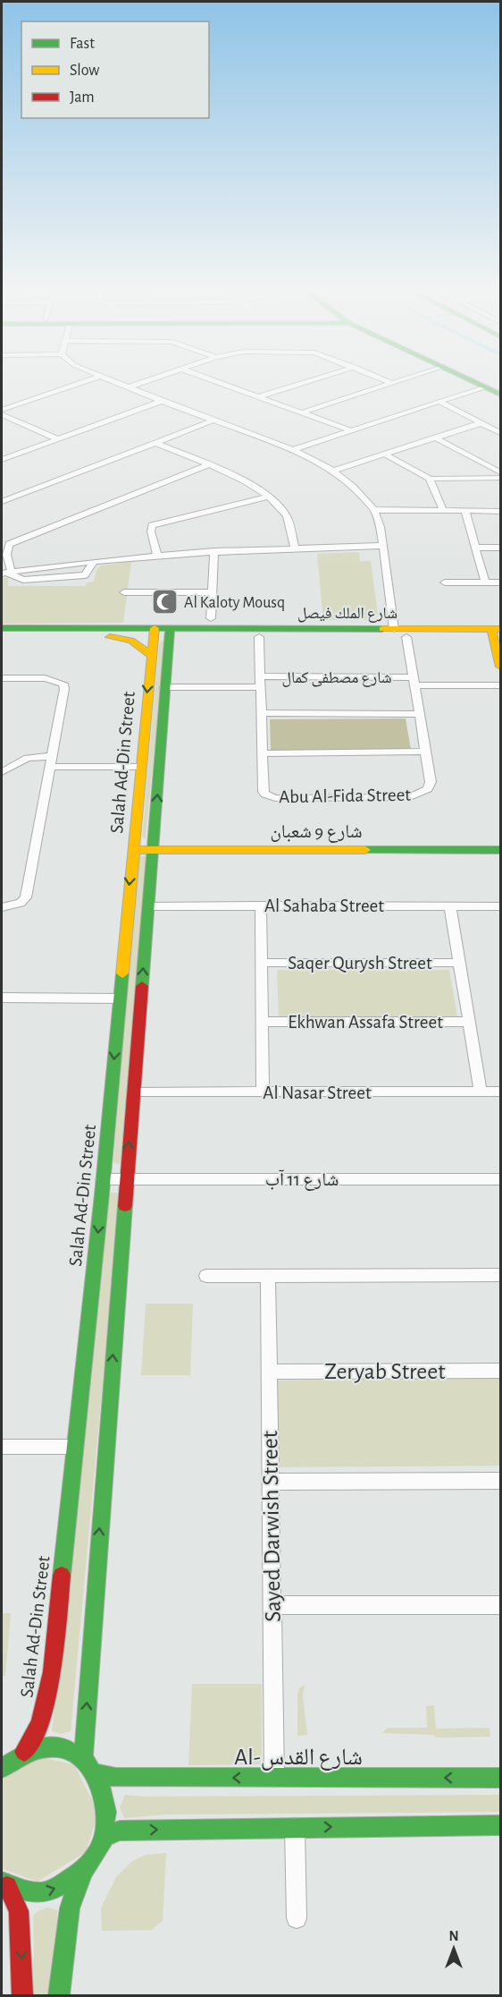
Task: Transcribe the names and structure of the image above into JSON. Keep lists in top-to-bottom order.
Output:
{
  "streets": {
    "main road": [
      "شارع الملك فيصل",
      "Salah Ad-Din Street",
      "شارع 9 شعبان",
      "Al-شارع القدس"
    ],
    "street": [
      "شارع مصطفى كمال",
      "Abu Al-Fida Street",
      "Al Sahaba Street",
      "Saqer Qurysh Street",
      "Ekhwan Assafa Street",
      "Al Nasar Street",
      "شارع 11 آب",
      "Zeryab Street",
      "Sayed Darwish Street"
    ]
  },
  "crossings": [
    ["شارع الملك فيصل", "Salah Ad-Din Street"],
    ["شارع الملك فيصل", "Abu Al-Fida Street"],
    ["شارع مصطفى كمال", "Salah Ad-Din Street"],
    ["شارع مصطفى كمال", "Abu Al-Fida Street"],
    ["Salah Ad-Din Street", "شارع 9 شعبان"],
    ["Salah Ad-Din Street", "Al Sahaba Street"],
    ["Salah Ad-Din Street", "Al Nasar Street"],
    ["Salah Ad-Din Street", "شارع 11 آب"],
    ["Zeryab Street", "Sayed Darwish Street"],
    ["Sayed Darwish Street", "Al-شارع القدس"]
  ],
  "places": {
    "mosque": ["Al Kaloty Mousq"]
  },
  "legend": ["Fast", "Slow", "Jam"],
  "north": "top"
}
